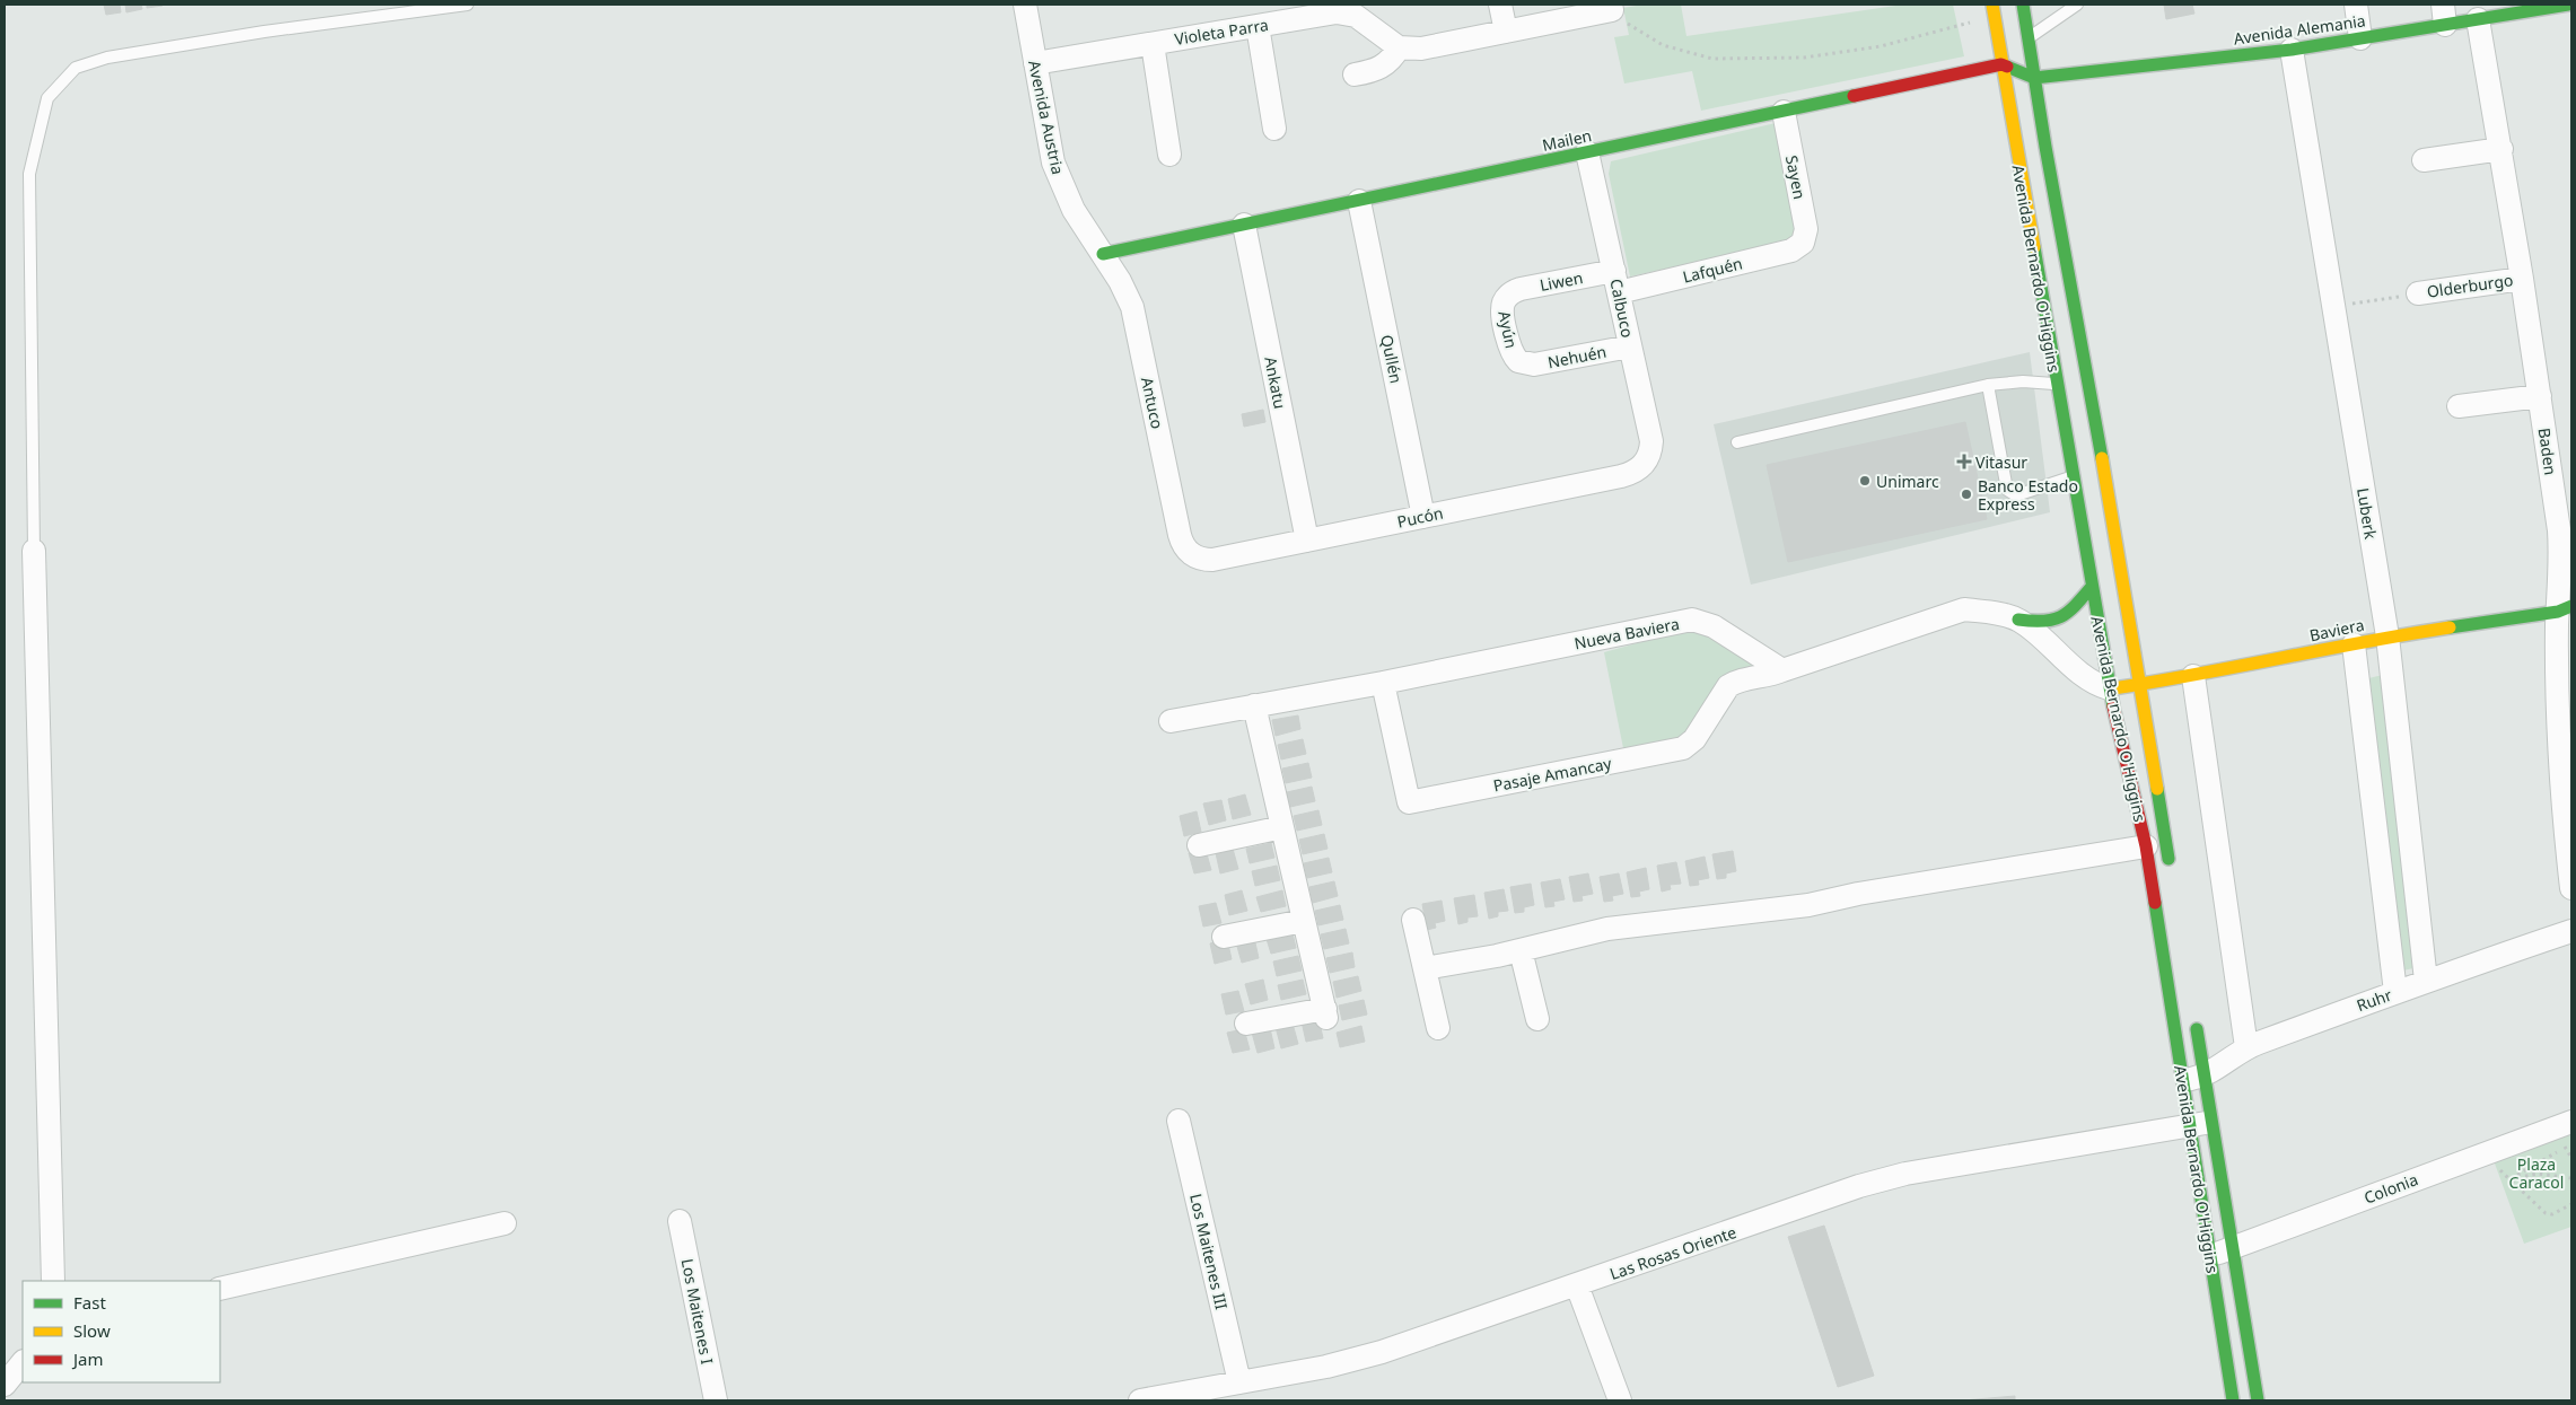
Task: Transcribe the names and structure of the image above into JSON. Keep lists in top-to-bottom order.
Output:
{
  "streets": {
    "main road": [
      "Avenida Alemania",
      "Mailen",
      "Avenida Bernardo O'Higgins",
      "Baviera"
    ],
    "street": [
      "Violeta Parra",
      "Avenida Austria",
      "Sayen",
      "Lafquén",
      "Liwen",
      "Olderburgo",
      "Calbuco",
      "Ayún",
      "Nehuén",
      "Qullén",
      "Ankatu",
      "Antuco",
      "Baden",
      "Luberk",
      "Pucón",
      "Nueva Baviera",
      "Pasaje Amancay",
      "Ruhr",
      "Colonia",
      "Los Maitenes III",
      "Las Rosas Oriente",
      "Los Maitenes I"
    ]
  },
  "crossings": [
    ["Avenida Alemania", "Avenida Bernardo O'Higgins"],
    ["Avenida Alemania", "Baden"],
    ["Avenida Alemania", "Luberk"],
    ["Violeta Parra", "Avenida Austria"],
    ["Avenida Austria", "Mailen"],
    ["Avenida Austria", "Antuco"],
    ["Mailen", "Sayen"],
    ["Mailen", "Avenida Bernardo O'Higgins"],
    ["Mailen", "Calbuco"],
    ["Mailen", "Qullén"],
    ["Mailen", "Ankatu"],
    ["Mailen", "Antuco"],
    ["Sayen", "Lafquén"],
    ["Avenida Bernardo O'Higgins", "Baviera"],
    ["Avenida Bernardo O'Higgins", "Ruhr"],
    ["Avenida Bernardo O'Higgins", "Colonia"],
    ["Avenida Bernardo O'Higgins", "Las Rosas Oriente"],
    ["Lafquén", "Liwen"],
    ["Lafquén", "Calbuco"],
    ["Liwen", "Calbuco"],
    ["Liwen", "Ayún"],
    ["Olderburgo", "Baden"],
    ["Calbuco", "Nehuén"],
    ["Calbuco", "Pucón"],
    ["Ayún", "Nehuén"],
    ["Qullén", "Pucón"],
    ["Ankatu", "Pucón"],
    ["Antuco", "Pucón"],
    ["Baden", "Baviera"],
    ["Luberk", "Baviera"],
    ["Luberk", "Ruhr"],
    ["Nueva Baviera", "Pasaje Amancay"],
    ["Los Maitenes III", "Las Rosas Oriente"]
  ],
  "parks": ["Plaza Caracol"],
  "places": {
    "health": ["Vitasur"],
    "other": ["Unimarc", "Banco Estado Express"]
  },
  "legend": ["Fast", "Slow", "Jam"]
}
